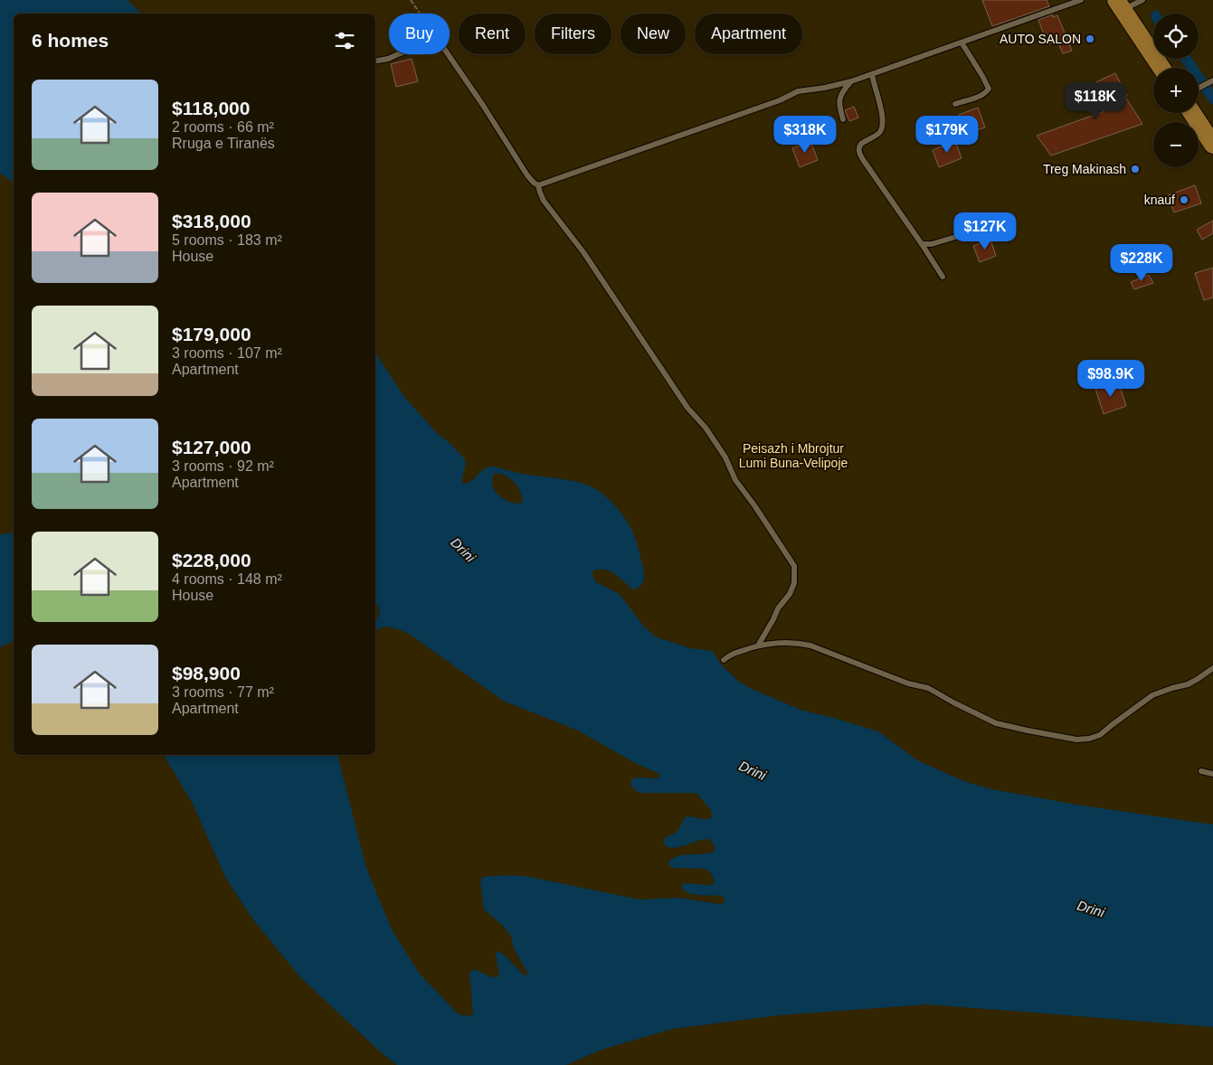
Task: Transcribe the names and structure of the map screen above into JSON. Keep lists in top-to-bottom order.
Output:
{
  "water": ["Drini"],
  "parks": ["Peisazh i Mbrojtur Lumi Buna-Velipoje"],
  "places": ["AUTO SALON", "Treg Makinash", "knauf"],
  "page": {
    "map_buttons": ["+", "−"],
    "chip": [
      "Buy",
      "Rent",
      "Filters",
      "New",
      "Apartment"
    ],
    "heading": "6 homes",
    "list": [
      {
        "name": "$118,000",
        "note": "2 rooms · 66 m² · Rruga e Tiranës"
      },
      {
        "name": "$318,000",
        "note": "5 rooms · 183 m² · House"
      },
      {
        "name": "$179,000",
        "note": "3 rooms · 107 m² · Apartment"
      },
      {
        "name": "$127,000",
        "note": "3 rooms · 92 m² · Apartment"
      },
      {
        "name": "$228,000",
        "note": "4 rooms · 148 m² · House"
      },
      {
        "name": "$98,900",
        "note": "3 rooms · 77 m² · Apartment"
      }
    ],
    "price": [
      "$118K",
      "$318K",
      "$179K",
      "$127K",
      "$228K",
      "$98.9K"
    ]
  }
}
